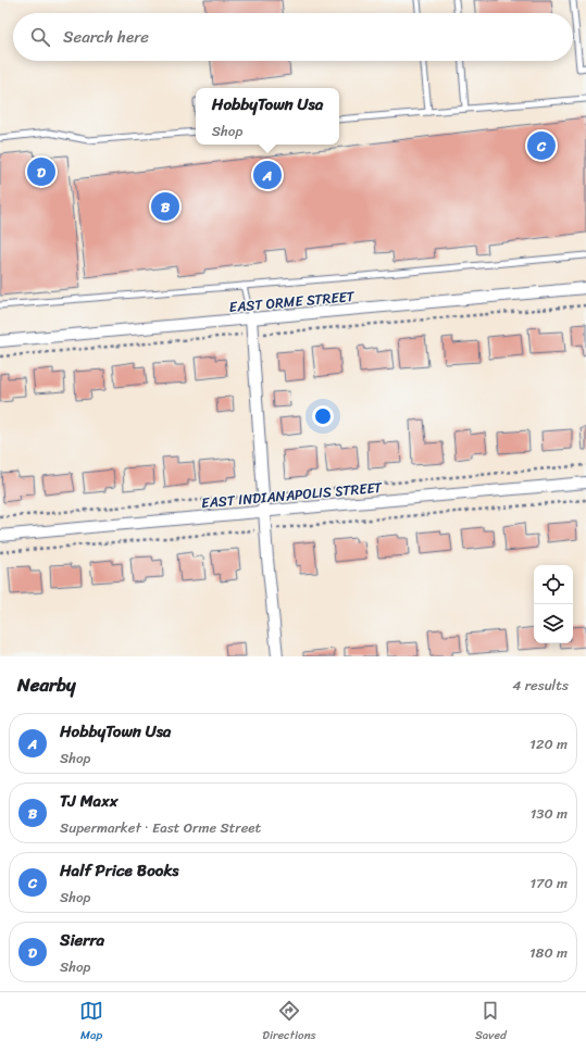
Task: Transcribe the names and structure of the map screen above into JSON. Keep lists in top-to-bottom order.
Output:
{
  "streets": {
    "street": ["EAST ORME STREET", "EAST INDIANAPOLIS STREET"]
  },
  "page": {
    "search": "Search here",
    "popup": ["HobbyTown Usa", "Shop"],
    "pins": [
      "C",
      "D",
      "A",
      "B"
    ],
    "heading": ["Nearby", "4 results"],
    "list": [
      {
        "mark": "A",
        "name": "HobbyTown Usa",
        "note": "Shop",
        "value": "120 m"
      },
      {
        "mark": "B",
        "name": "TJ Maxx",
        "note": "Supermarket · East Orme Street",
        "value": "130 m"
      },
      {
        "mark": "C",
        "name": "Half Price Books",
        "note": "Shop",
        "value": "170 m"
      },
      {
        "mark": "D",
        "name": "Sierra",
        "note": "Shop",
        "value": "180 m"
      }
    ],
    "nav": ["Map", "Directions", "Saved"]
  }
}
